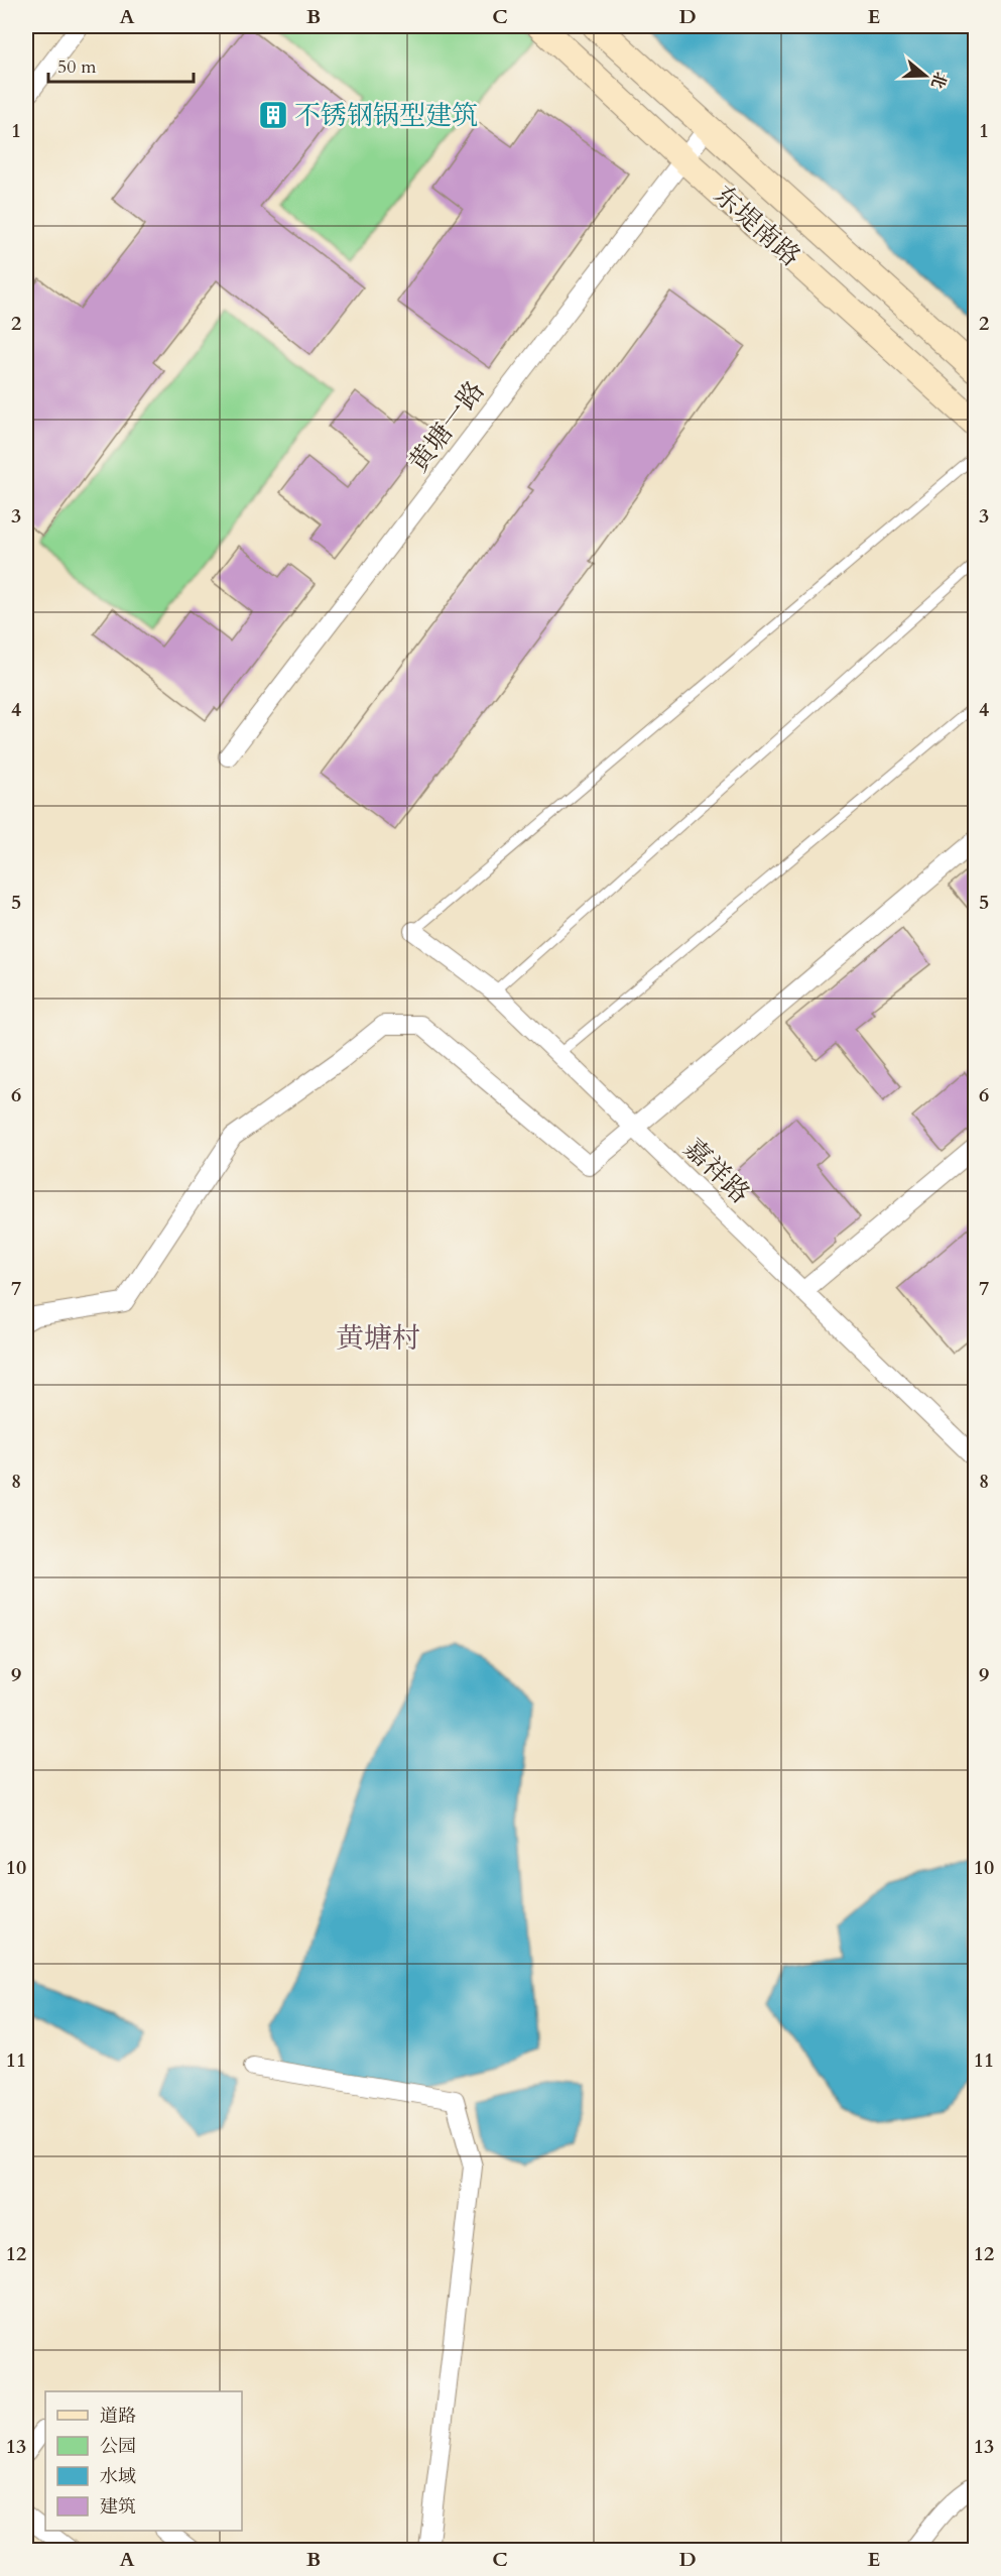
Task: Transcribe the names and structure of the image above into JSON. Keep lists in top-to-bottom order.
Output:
{
  "streets": {
    "main road": ["东堤南路"],
    "street": ["黄塘一路", "嘉祥路"]
  },
  "crossings": [
    ["东堤南路", "黄塘一路"]
  ],
  "districts": ["黄塘村"],
  "places": {
    "building": ["不锈钢锅型建筑"]
  },
  "legend": [
    "道路",
    "公园",
    "水域",
    "建筑"
  ],
  "scale_bar": "50 m",
  "north": "right",
  "grid": {
    "columns": [
      "A",
      "B",
      "C",
      "D",
      "E"
    ],
    "rows": [
      "1",
      "2",
      "3",
      "4",
      "5",
      "6",
      "7",
      "8",
      "9",
      "10",
      "11",
      "12",
      "13"
    ]
  }
}
